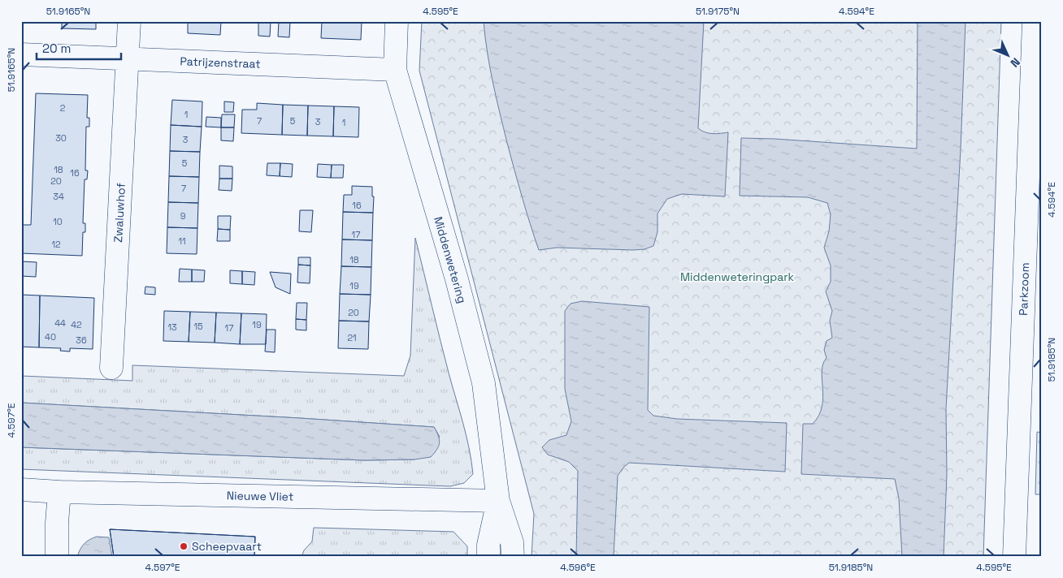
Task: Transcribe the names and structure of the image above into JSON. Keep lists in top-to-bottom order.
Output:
{
  "streets": {
    "street": [
      "Patrijzenstraat",
      "Zwaluwhof",
      "Middenwetering",
      "Parkzoom",
      "Nieuwe Vliet"
    ]
  },
  "crossings": [
    ["Patrijzenstraat", "Zwaluwhof"],
    ["Patrijzenstraat", "Middenwetering"],
    ["Middenwetering", "Nieuwe Vliet"]
  ],
  "parks": ["Middenweteringpark"],
  "places": ["Scheepvaart"],
  "house_numbers": [
    "2",
    "1",
    "7",
    "5",
    "3",
    "1",
    "30",
    "3",
    "5",
    "18",
    "16",
    "20",
    "7",
    "34",
    "16",
    "9",
    "10",
    "17",
    "11",
    "12",
    "18",
    "19",
    "20",
    "44",
    "42",
    "19",
    "15",
    "13",
    "17",
    "40",
    "21",
    "36"
  ],
  "scale_bar": "20 m",
  "north": "bottom right",
  "coordinates": [
    "51.9165°N",
    "4.595°E",
    "51.9175°N",
    "4.594°E",
    "51.9185°N",
    "4.597°E",
    "4.596°E"
  ]
}
